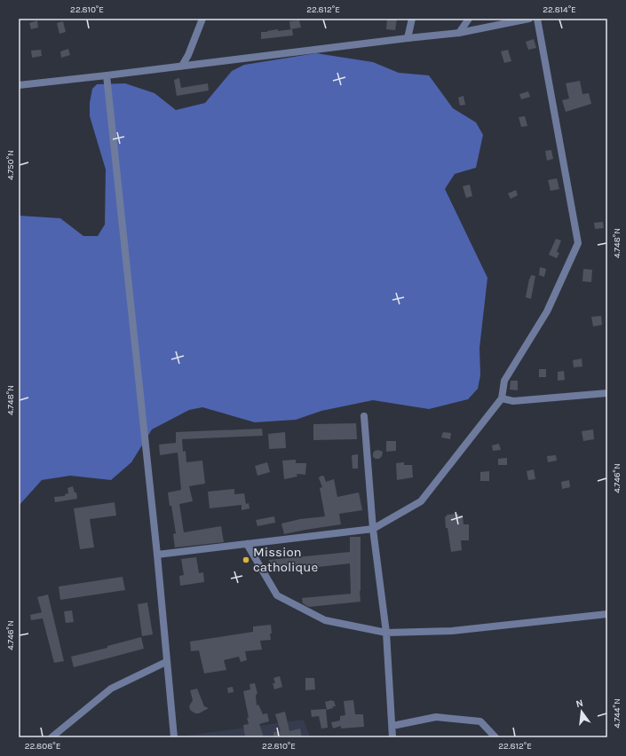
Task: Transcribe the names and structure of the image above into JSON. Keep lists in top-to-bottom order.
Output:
{
  "places": ["Mission catholique"],
  "north": "top",
  "coordinates": [
    "22.810°E",
    "22.812°E",
    "22.814°E",
    "4.750°N",
    "4.748°N",
    "4.746°N",
    "4.744°N",
    "22.808°E"
  ]
}
